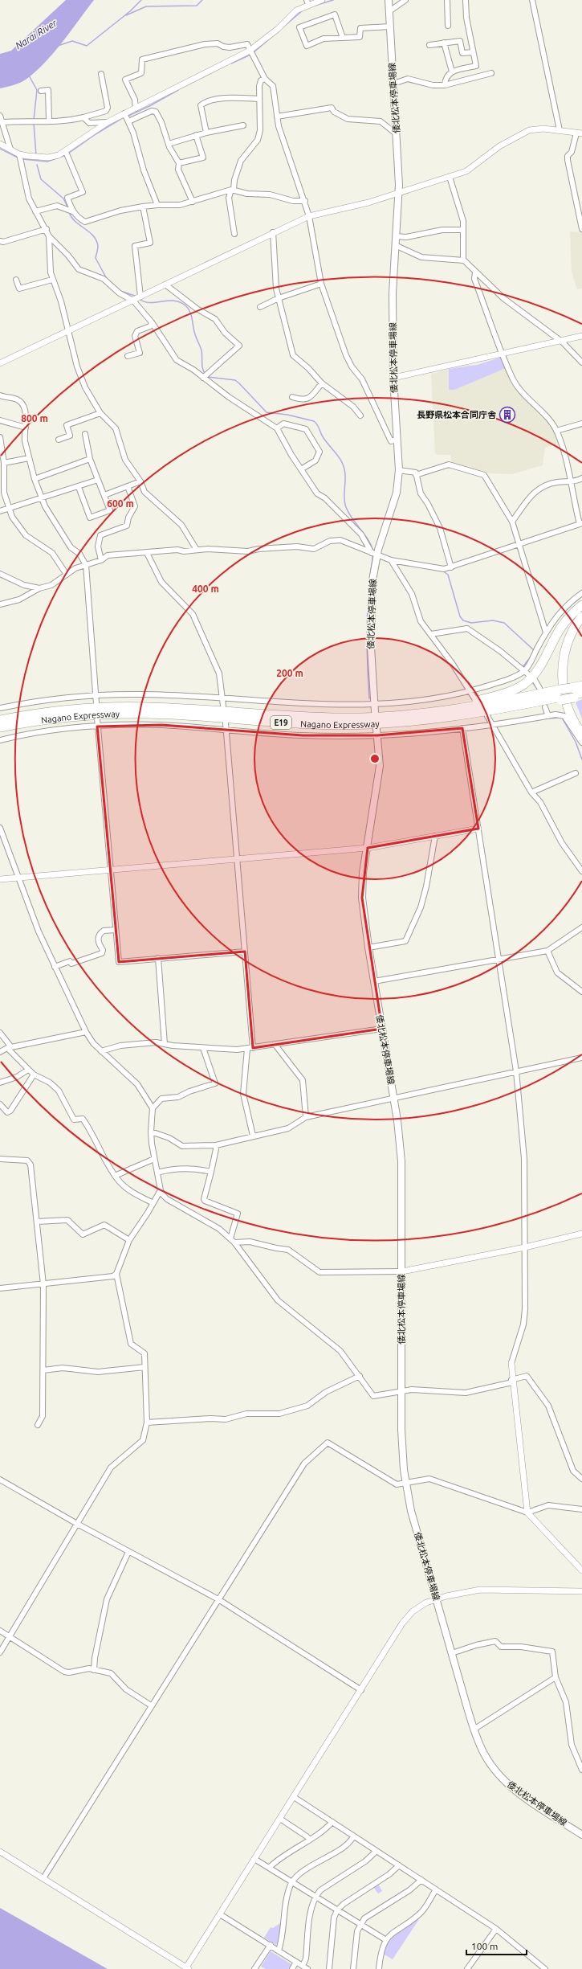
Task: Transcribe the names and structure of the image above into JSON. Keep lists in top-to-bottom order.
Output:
{
  "streets": {
    "highway": ["Nagano Expressway", "E19"],
    "main road": ["倭北松本停車場線"]
  },
  "water": ["Narai River"],
  "places": {
    "building": ["長野県松本合同庁舎"]
  },
  "scale_bar": "100 m",
  "rings": [
    "800 m",
    "600 m",
    "400 m",
    "200 m"
  ]
}
